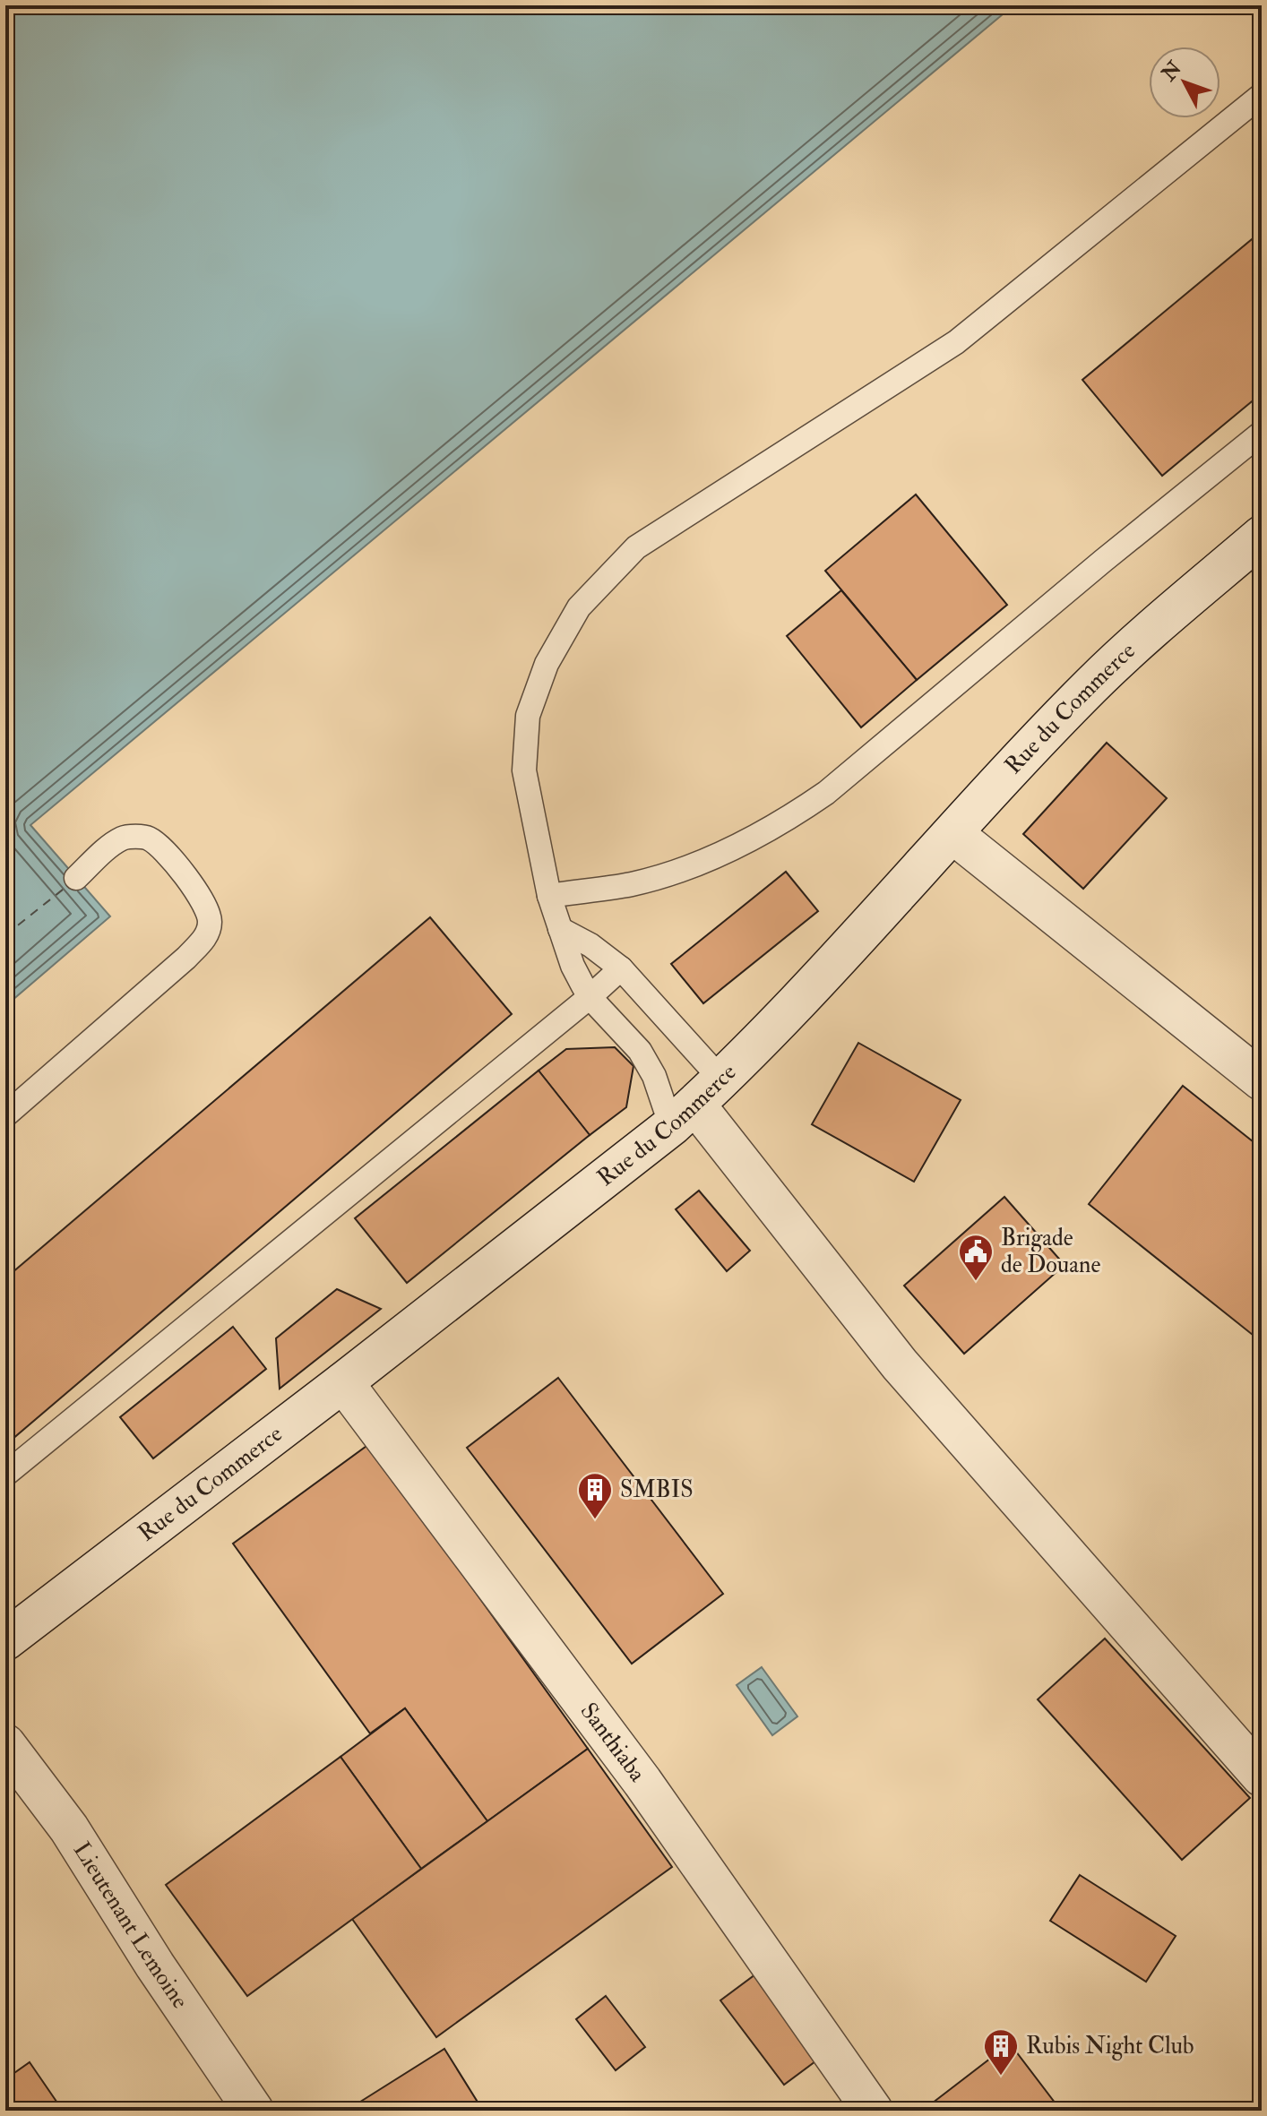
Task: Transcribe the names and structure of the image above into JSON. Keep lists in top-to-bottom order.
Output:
{
  "streets": {
    "street": ["Rue du Commerce", "Santhiaba", "Lieutenant Lemoine"]
  },
  "crossings": [
    ["Rue du Commerce", "Santhiaba"]
  ],
  "places": {
    "public building": ["Brigade de Douane"],
    "building": ["SMBIS", "Rubis Night Club"]
  },
  "north": "top left"
}
